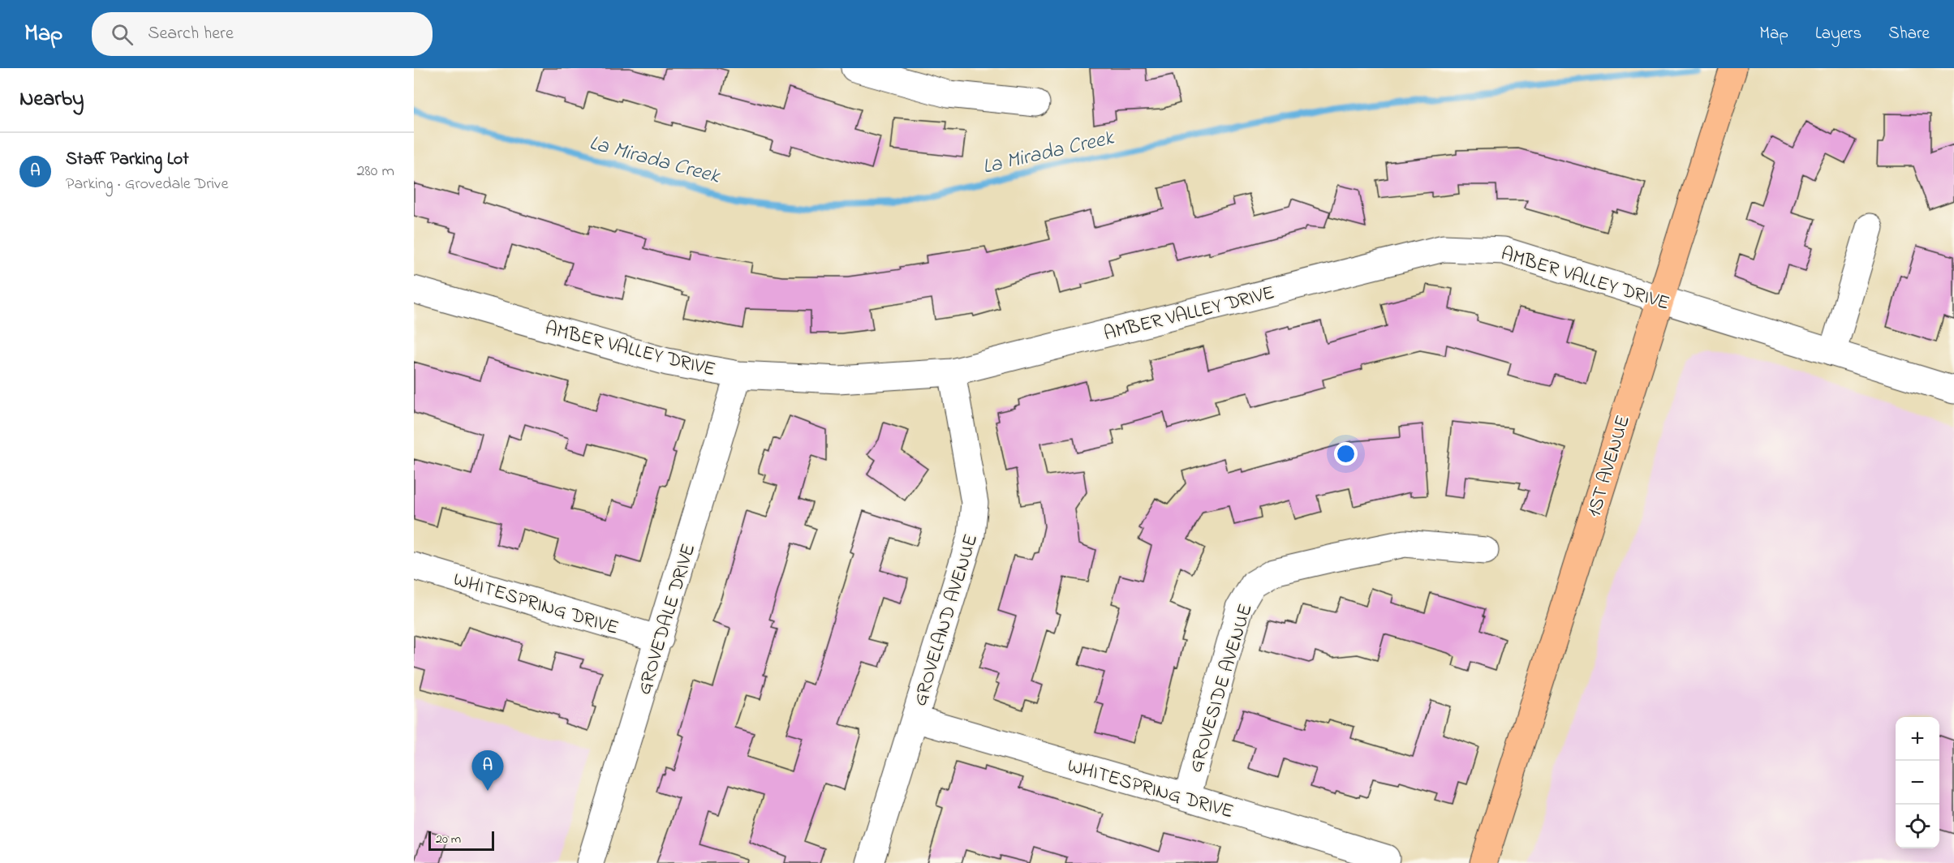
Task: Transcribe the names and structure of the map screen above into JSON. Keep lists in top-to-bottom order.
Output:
{
  "streets": {
    "main road": ["1ST AVENUE"],
    "street": [
      "AMBER VALLEY DRIVE",
      "WHITESPRING DRIVE",
      "GROVEDALE DRIVE",
      "GROVELAND AVENUE",
      "GROVESIDE AVENUE"
    ]
  },
  "crossings": [
    ["AMBER VALLEY DRIVE", "1ST AVENUE"],
    ["AMBER VALLEY DRIVE", "GROVEDALE DRIVE"],
    ["AMBER VALLEY DRIVE", "GROVELAND AVENUE"],
    ["WHITESPRING DRIVE", "GROVEDALE DRIVE"],
    ["WHITESPRING DRIVE", "GROVELAND AVENUE"],
    ["WHITESPRING DRIVE", "GROVESIDE AVENUE"]
  ],
  "water": ["La Mirada Creek"],
  "scale_bar": "20 m",
  "page": {
    "header": "Map",
    "search": "Search here",
    "nav": ["Map", "Layers", "Share"],
    "heading": "Nearby",
    "list": [
      {
        "mark": "A",
        "name": "Staff Parking Lot",
        "note": "Parking · Grovedale Drive",
        "value": "280 m"
      }
    ],
    "map_buttons": ["+", "−"],
    "pins": "A",
    "scale": "20 m"
  }
}
